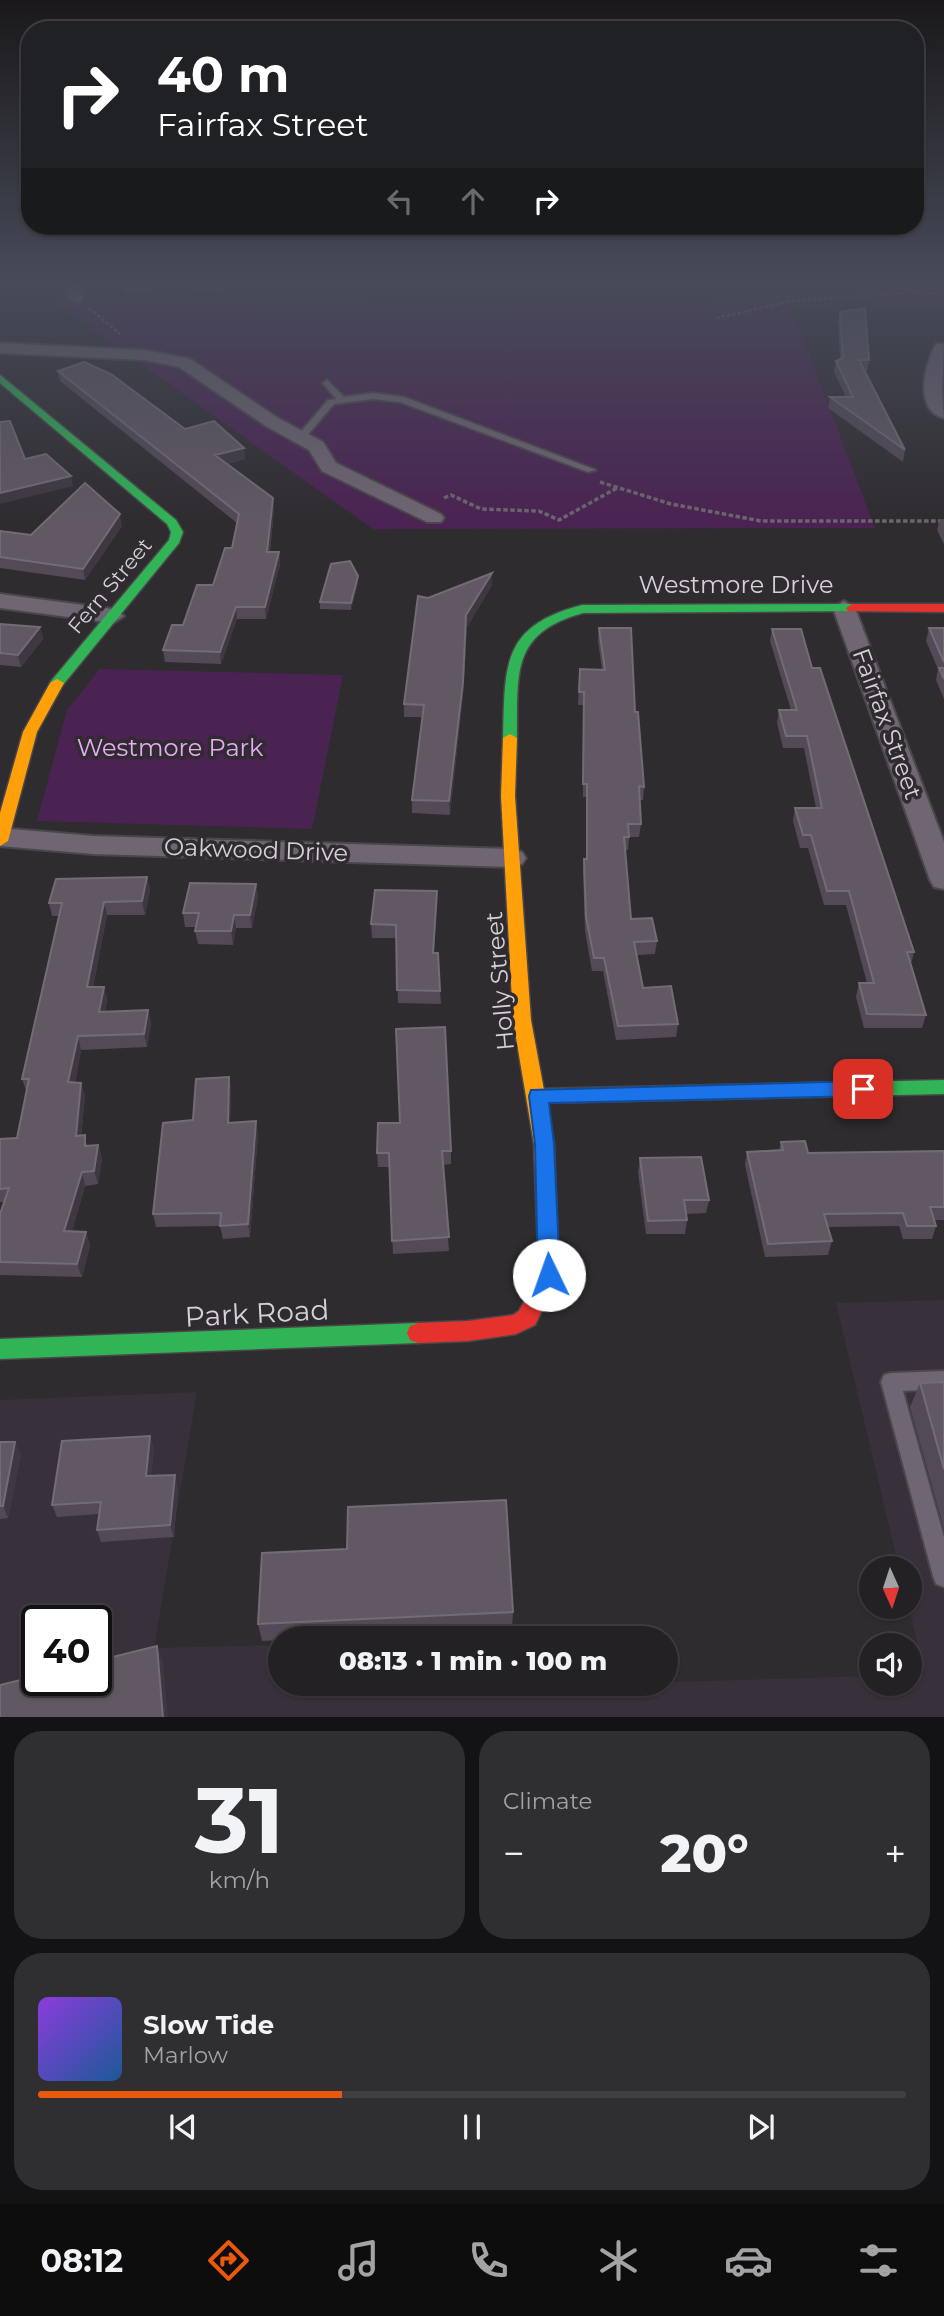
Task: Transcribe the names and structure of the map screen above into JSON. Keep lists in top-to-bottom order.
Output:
{
  "streets": {
    "street": [
      "Westmore Drive",
      "Fern Street",
      "Fairfax Street",
      "Oakwood Drive",
      "Holly Street",
      "Park Road"
    ]
  },
  "crossings": [
    ["Westmore Drive", "Fairfax Street"],
    ["Westmore Drive", "Holly Street"],
    ["Fern Street", "Oakwood Drive"],
    ["Oakwood Drive", "Holly Street"],
    ["Holly Street", "Park Road"]
  ],
  "parks": ["Westmore Park"],
  "north": "bottom",
  "page": {
    "turn": ["40 m", "Fairfax Street"],
    "limit": "40",
    "trip": "08:13 · 1 min · 100 m",
    "tile": [
      ["31", "km/h"],
      "Climate"
    ],
    "heat": ["−", "20°", "+"],
    "song": ["Slow Tide", "Marlow"],
    "tabs": "08:12"
  }
}
